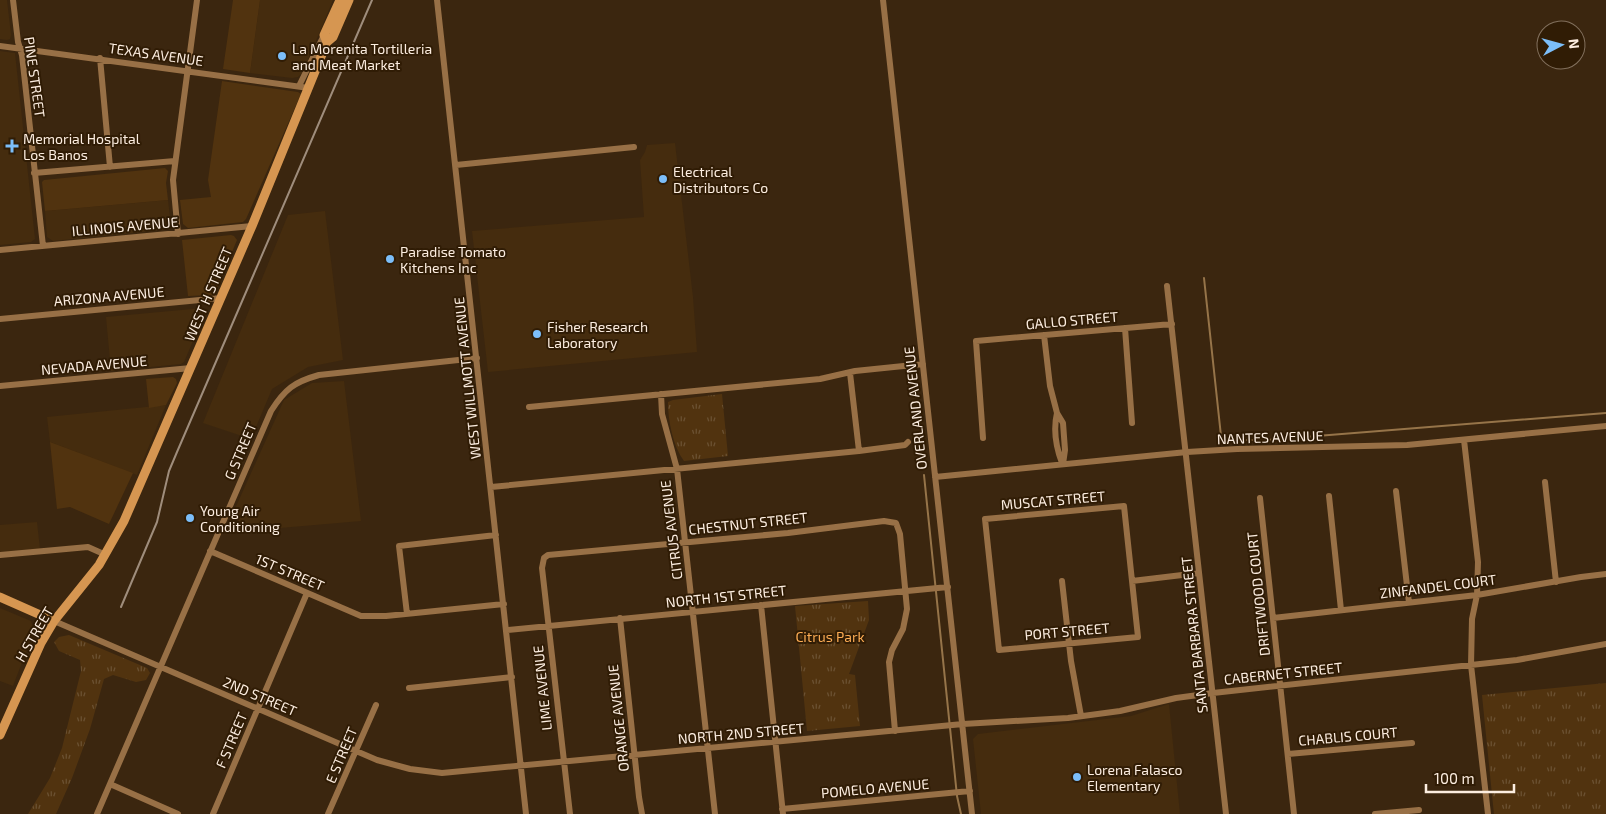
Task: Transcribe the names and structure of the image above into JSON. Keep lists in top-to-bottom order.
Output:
{
  "streets": {
    "street": [
      "TEXAS AVENUE",
      "PINE STREET",
      "ILLINOIS AVENUE",
      "WEST H STREET",
      "ARIZONA AVENUE",
      "GALLO STREET",
      "NEVADA AVENUE",
      "WEST WILLMOTT AVENUE",
      "OVERLAND AVENUE",
      "NANTES AVENUE",
      "G STREET",
      "MUSCAT STREET",
      "CHESTNUT STREET",
      "CITRUS AVENUE",
      "1ST STREET",
      "ZINFANDEL COURT",
      "DRIFTWOOD COURT",
      "NORTH 1ST STREET",
      "PORT STREET",
      "H STREET",
      "SANTA BARBARA STREET",
      "CABERNET STREET",
      "LIME AVENUE",
      "2ND STREET",
      "ORANGE AVENUE",
      "NORTH 2ND STREET",
      "CHABLIS COURT",
      "F STREET",
      "E STREET",
      "POMELO AVENUE"
    ]
  },
  "crossings": [
    ["TEXAS AVENUE", "PINE STREET"],
    ["TEXAS AVENUE", "WEST H STREET"],
    ["PINE STREET", "ILLINOIS AVENUE"],
    ["ILLINOIS AVENUE", "WEST H STREET"],
    ["WEST H STREET", "ARIZONA AVENUE"],
    ["WEST H STREET", "NEVADA AVENUE"],
    ["WEST H STREET", "H STREET"],
    ["GALLO STREET", "SANTA BARBARA STREET"],
    ["WEST WILLMOTT AVENUE", "G STREET"],
    ["WEST WILLMOTT AVENUE", "NORTH 1ST STREET"],
    ["WEST WILLMOTT AVENUE", "2ND STREET"],
    ["WEST WILLMOTT AVENUE", "NORTH 2ND STREET"],
    ["OVERLAND AVENUE", "NANTES AVENUE"],
    ["OVERLAND AVENUE", "NORTH 1ST STREET"],
    ["OVERLAND AVENUE", "CABERNET STREET"],
    ["OVERLAND AVENUE", "NORTH 2ND STREET"],
    ["OVERLAND AVENUE", "POMELO AVENUE"],
    ["NANTES AVENUE", "SANTA BARBARA STREET"],
    ["G STREET", "1ST STREET"],
    ["G STREET", "2ND STREET"],
    ["MUSCAT STREET", "PORT STREET"],
    ["CHESTNUT STREET", "CITRUS AVENUE"],
    ["CHESTNUT STREET", "NORTH 1ST STREET"],
    ["CHESTNUT STREET", "LIME AVENUE"],
    ["CITRUS AVENUE", "NORTH 1ST STREET"],
    ["CITRUS AVENUE", "NORTH 2ND STREET"],
    ["1ST STREET", "F STREET"],
    ["ZINFANDEL COURT", "DRIFTWOOD COURT"],
    ["DRIFTWOOD COURT", "CABERNET STREET"],
    ["DRIFTWOOD COURT", "CHABLIS COURT"],
    ["NORTH 1ST STREET", "LIME AVENUE"],
    ["NORTH 1ST STREET", "ORANGE AVENUE"],
    ["H STREET", "2ND STREET"],
    ["SANTA BARBARA STREET", "CABERNET STREET"],
    ["CABERNET STREET", "NORTH 2ND STREET"],
    ["LIME AVENUE", "NORTH 2ND STREET"],
    ["2ND STREET", "NORTH 2ND STREET"],
    ["2ND STREET", "F STREET"],
    ["2ND STREET", "E STREET"],
    ["ORANGE AVENUE", "NORTH 2ND STREET"]
  ],
  "parks": ["Citrus Park"],
  "places": {
    "other": [
      "La Morenita Tortilleria and Meat Market",
      "Electrical Distributors Co",
      "Paradise Tomato Kitchens Inc",
      "Fisher Research Laboratory",
      "Young Air Conditioning",
      "Lorena Falasco Elementary"
    ],
    "health": ["Memorial Hospital Los Banos"]
  },
  "scale_bar": "100 m",
  "north": "right"
}
